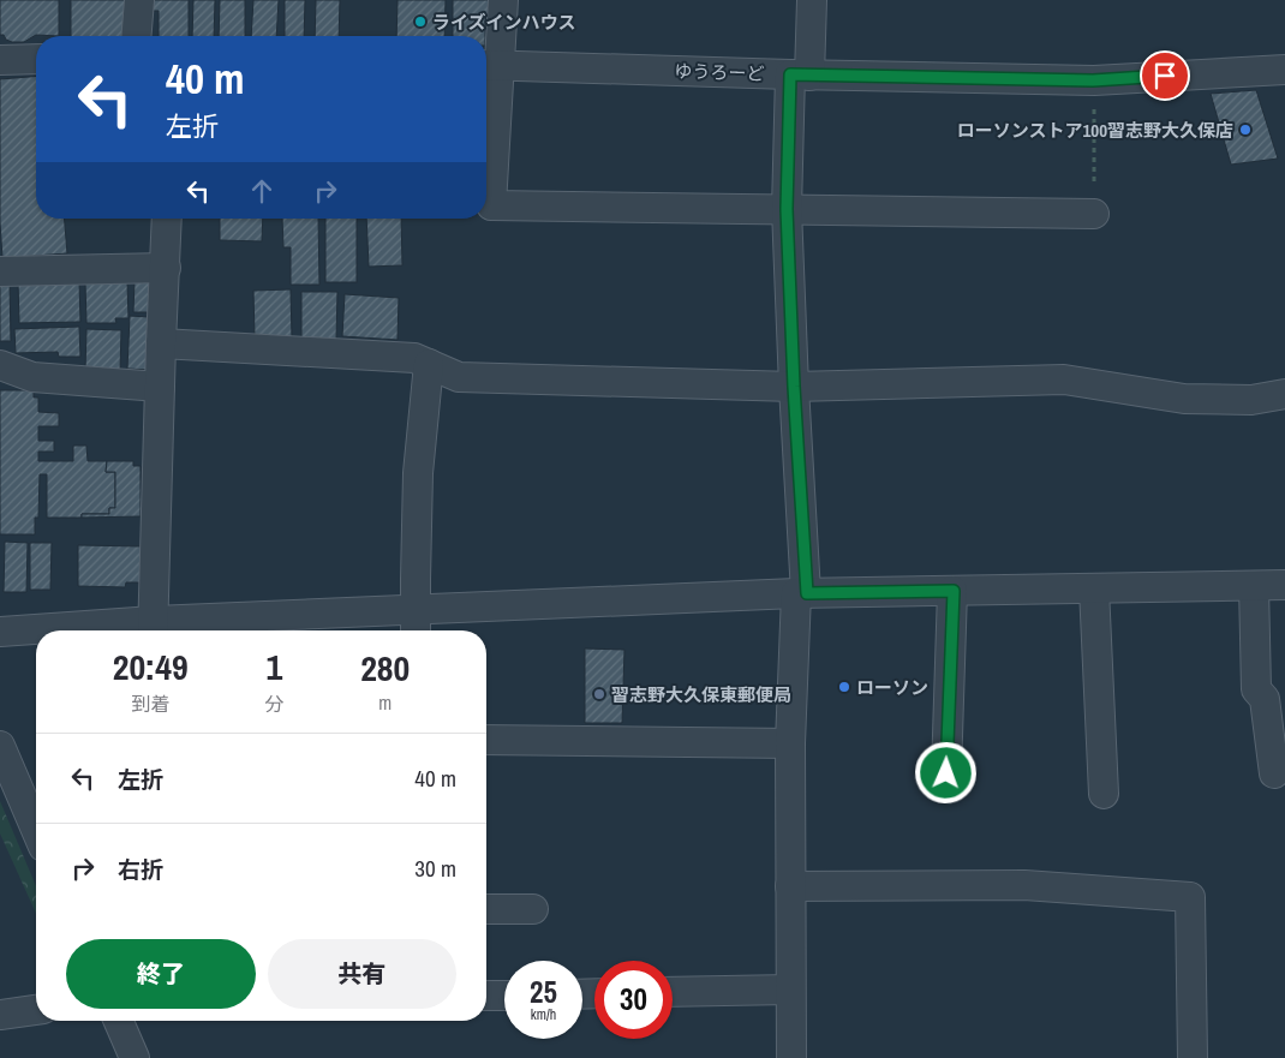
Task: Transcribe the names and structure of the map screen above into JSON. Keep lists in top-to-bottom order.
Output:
{
  "streets": {
    "street": ["ゆうろーど"]
  },
  "places": [
    "ライズインハウス",
    "ローソンストア100習志野大久保店",
    "ローソン",
    "習志野大久保東郵便局"
  ],
  "page": {
    "turn": ["40 m", "左折"],
    "eta": [
      "20:49",
      "到着",
      "1",
      "分",
      "280",
      "m"
    ],
    "list": [
      {
        "name": "左折",
        "value": "40 m"
      },
      {
        "name": "右折",
        "value": "30 m"
      }
    ],
    "buttons": ["終了", "共有"],
    "speed": "25 km/h",
    "limit": "30"
  }
}
